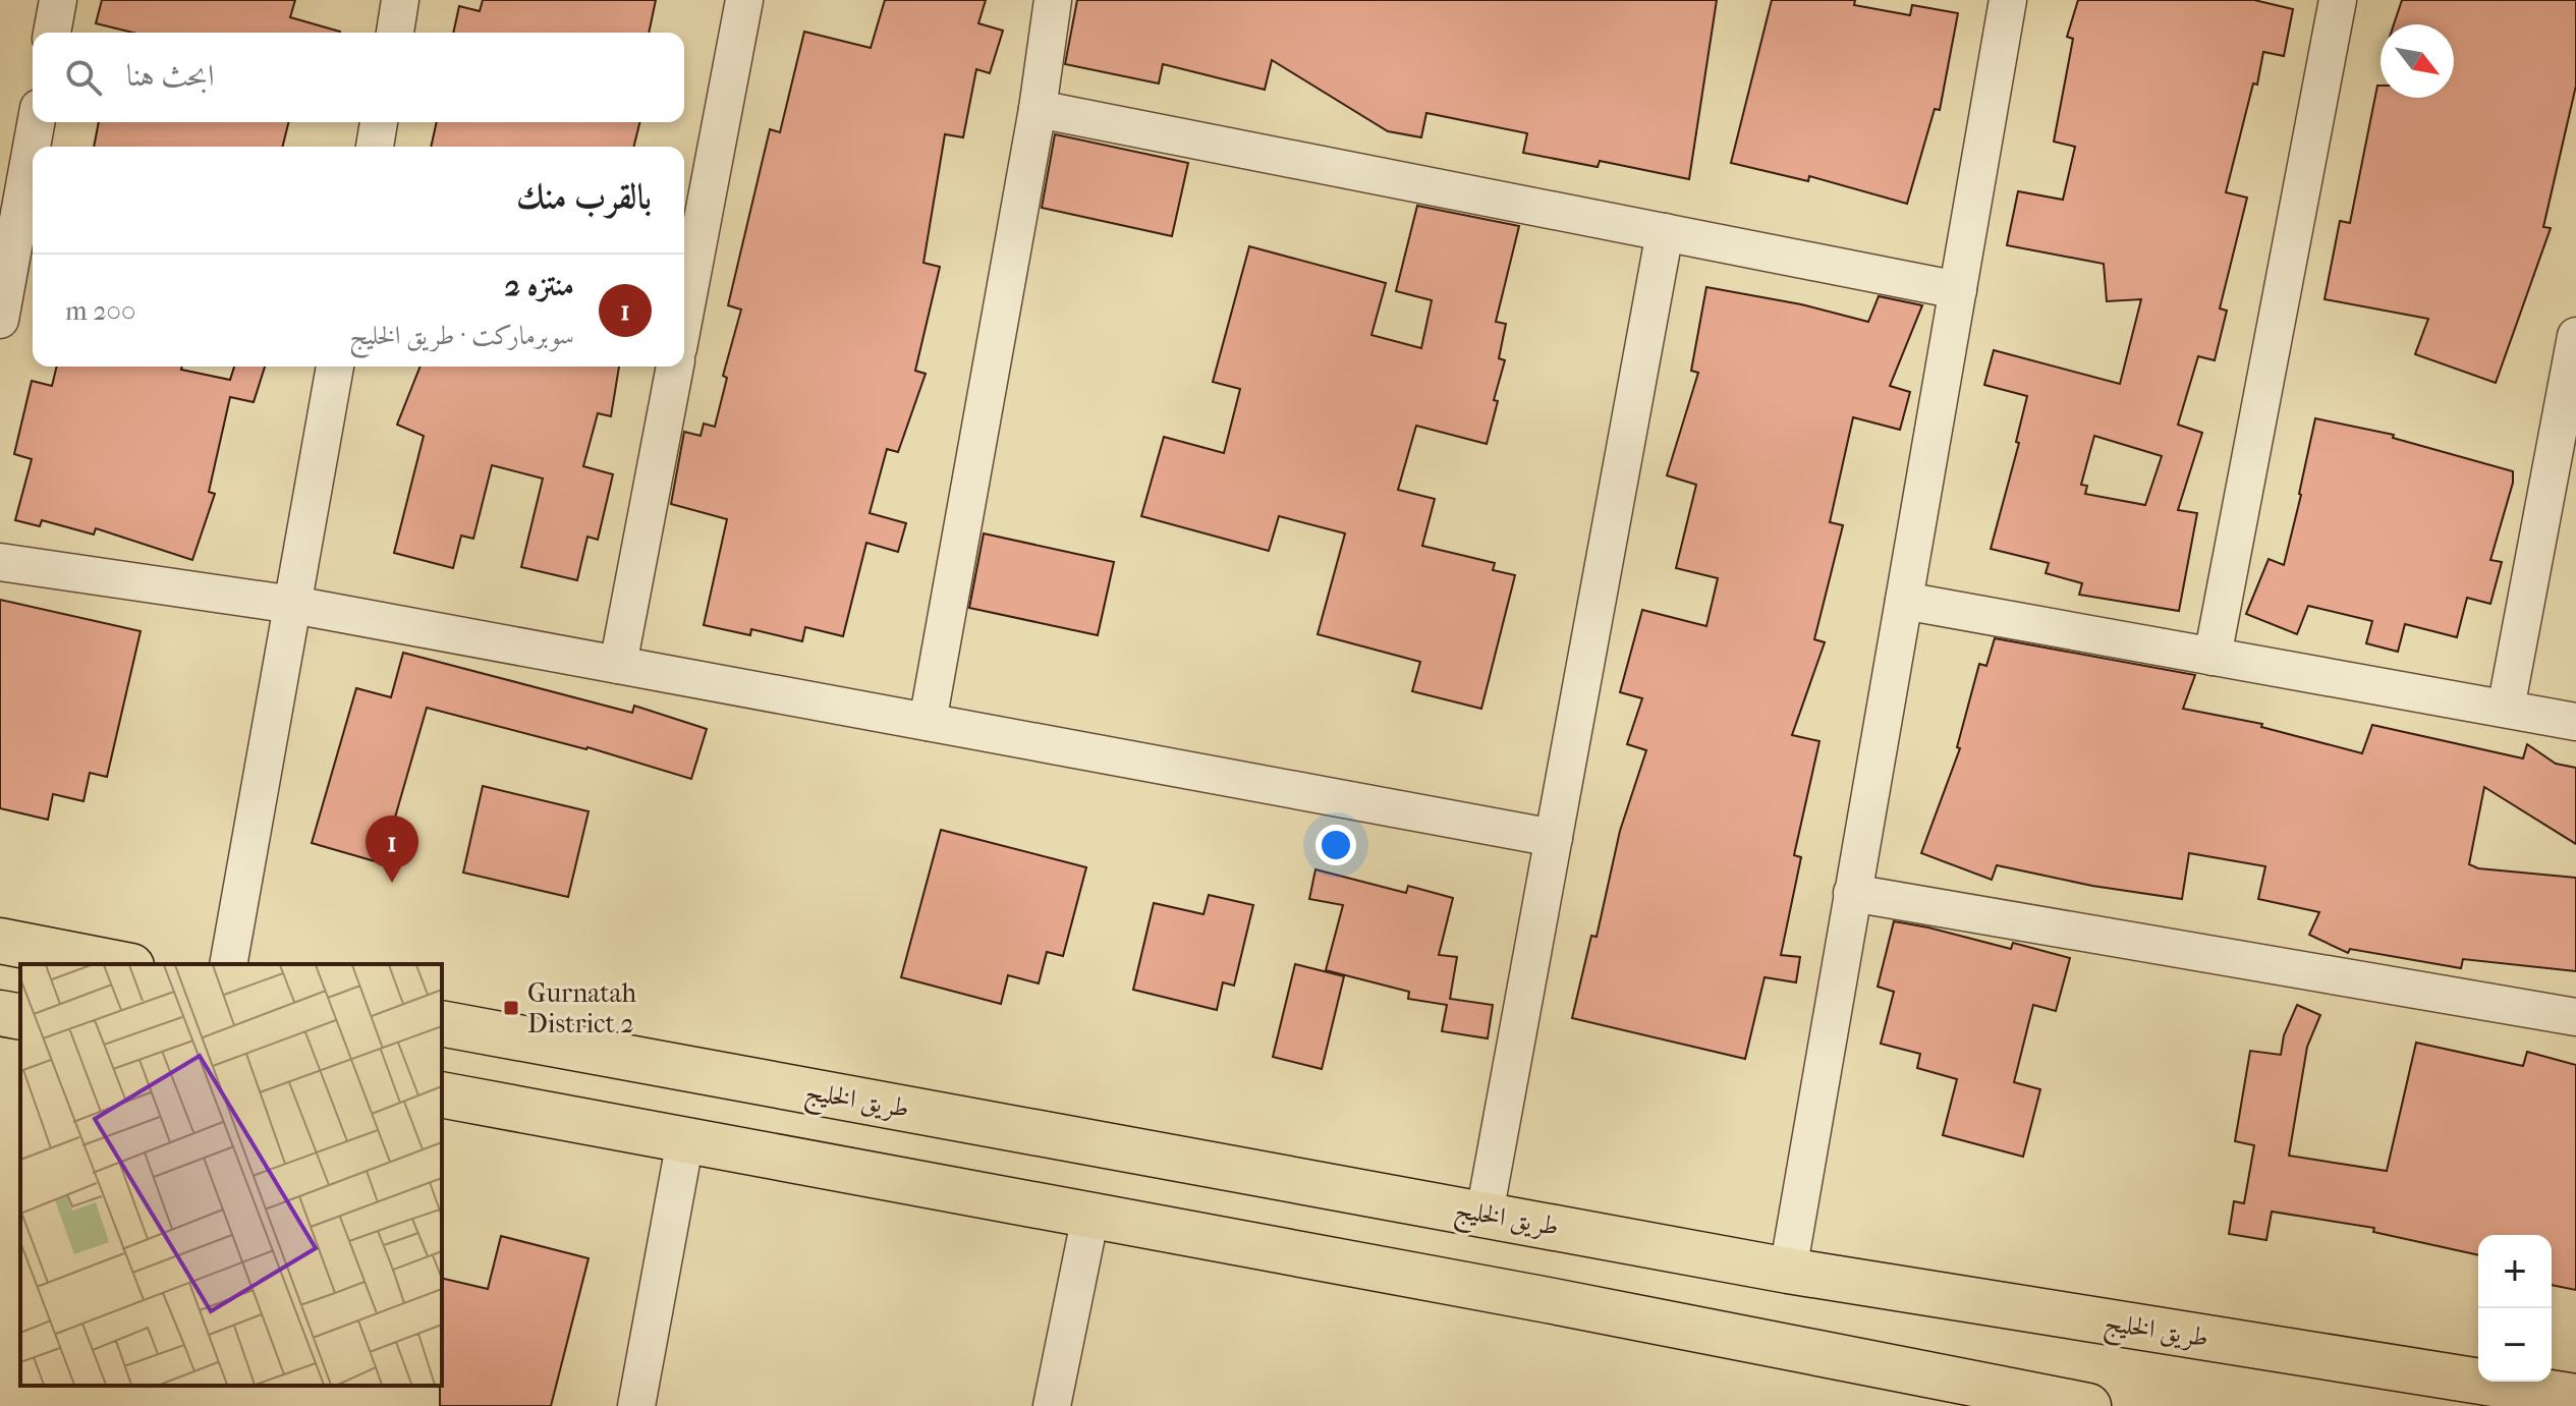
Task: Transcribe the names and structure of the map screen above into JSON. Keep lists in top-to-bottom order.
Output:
{
  "streets": {
    "main road": ["طريق الخليج"]
  },
  "places": {
    "transit": ["Gurnatah District 2"]
  },
  "north": "bottom right",
  "page": {
    "search": "ابحث هنا",
    "heading": "بالقرب منك",
    "list": [
      {
        "mark": "1",
        "name": "منتزه 2",
        "note": "سوبرماركت · طريق الخليج",
        "value": "200 m"
      }
    ],
    "pins": "1",
    "map_buttons": ["+", "−"]
  }
}
